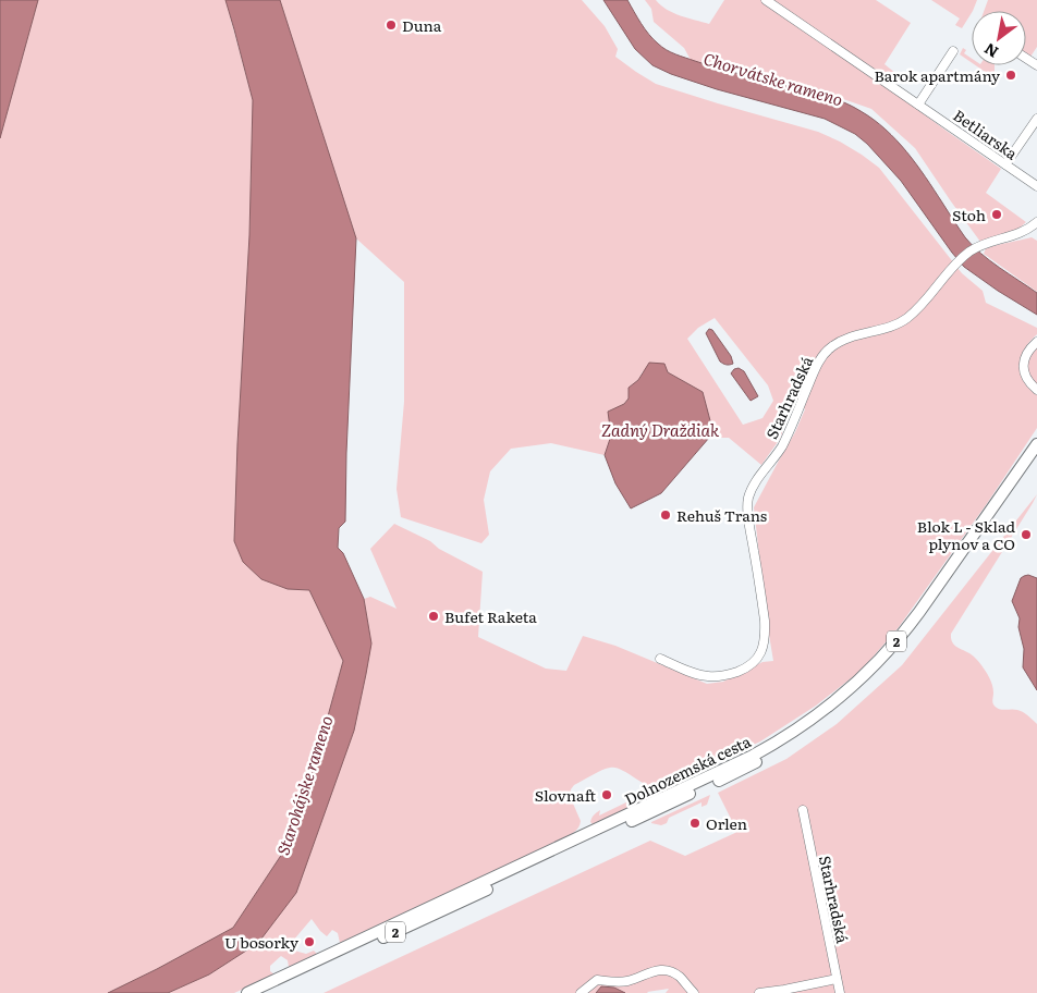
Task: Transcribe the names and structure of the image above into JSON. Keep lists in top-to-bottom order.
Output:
{
  "streets": {
    "main road": ["2", "Dolnozemská cesta"],
    "street": ["Betliarska", "Starhradská"]
  },
  "water": ["Chorvátske rameno", "Zadný Draždiak", "Starohájske rameno"],
  "places": [
    "Duna",
    "Barok apartmány",
    "Stoh",
    "Rehuš Trans",
    "Blok L - Sklad plynov a CO",
    "Bufet Raketa",
    "Slovnaft",
    "Orlen",
    "U bosorky"
  ],
  "north": "bottom left"
}
